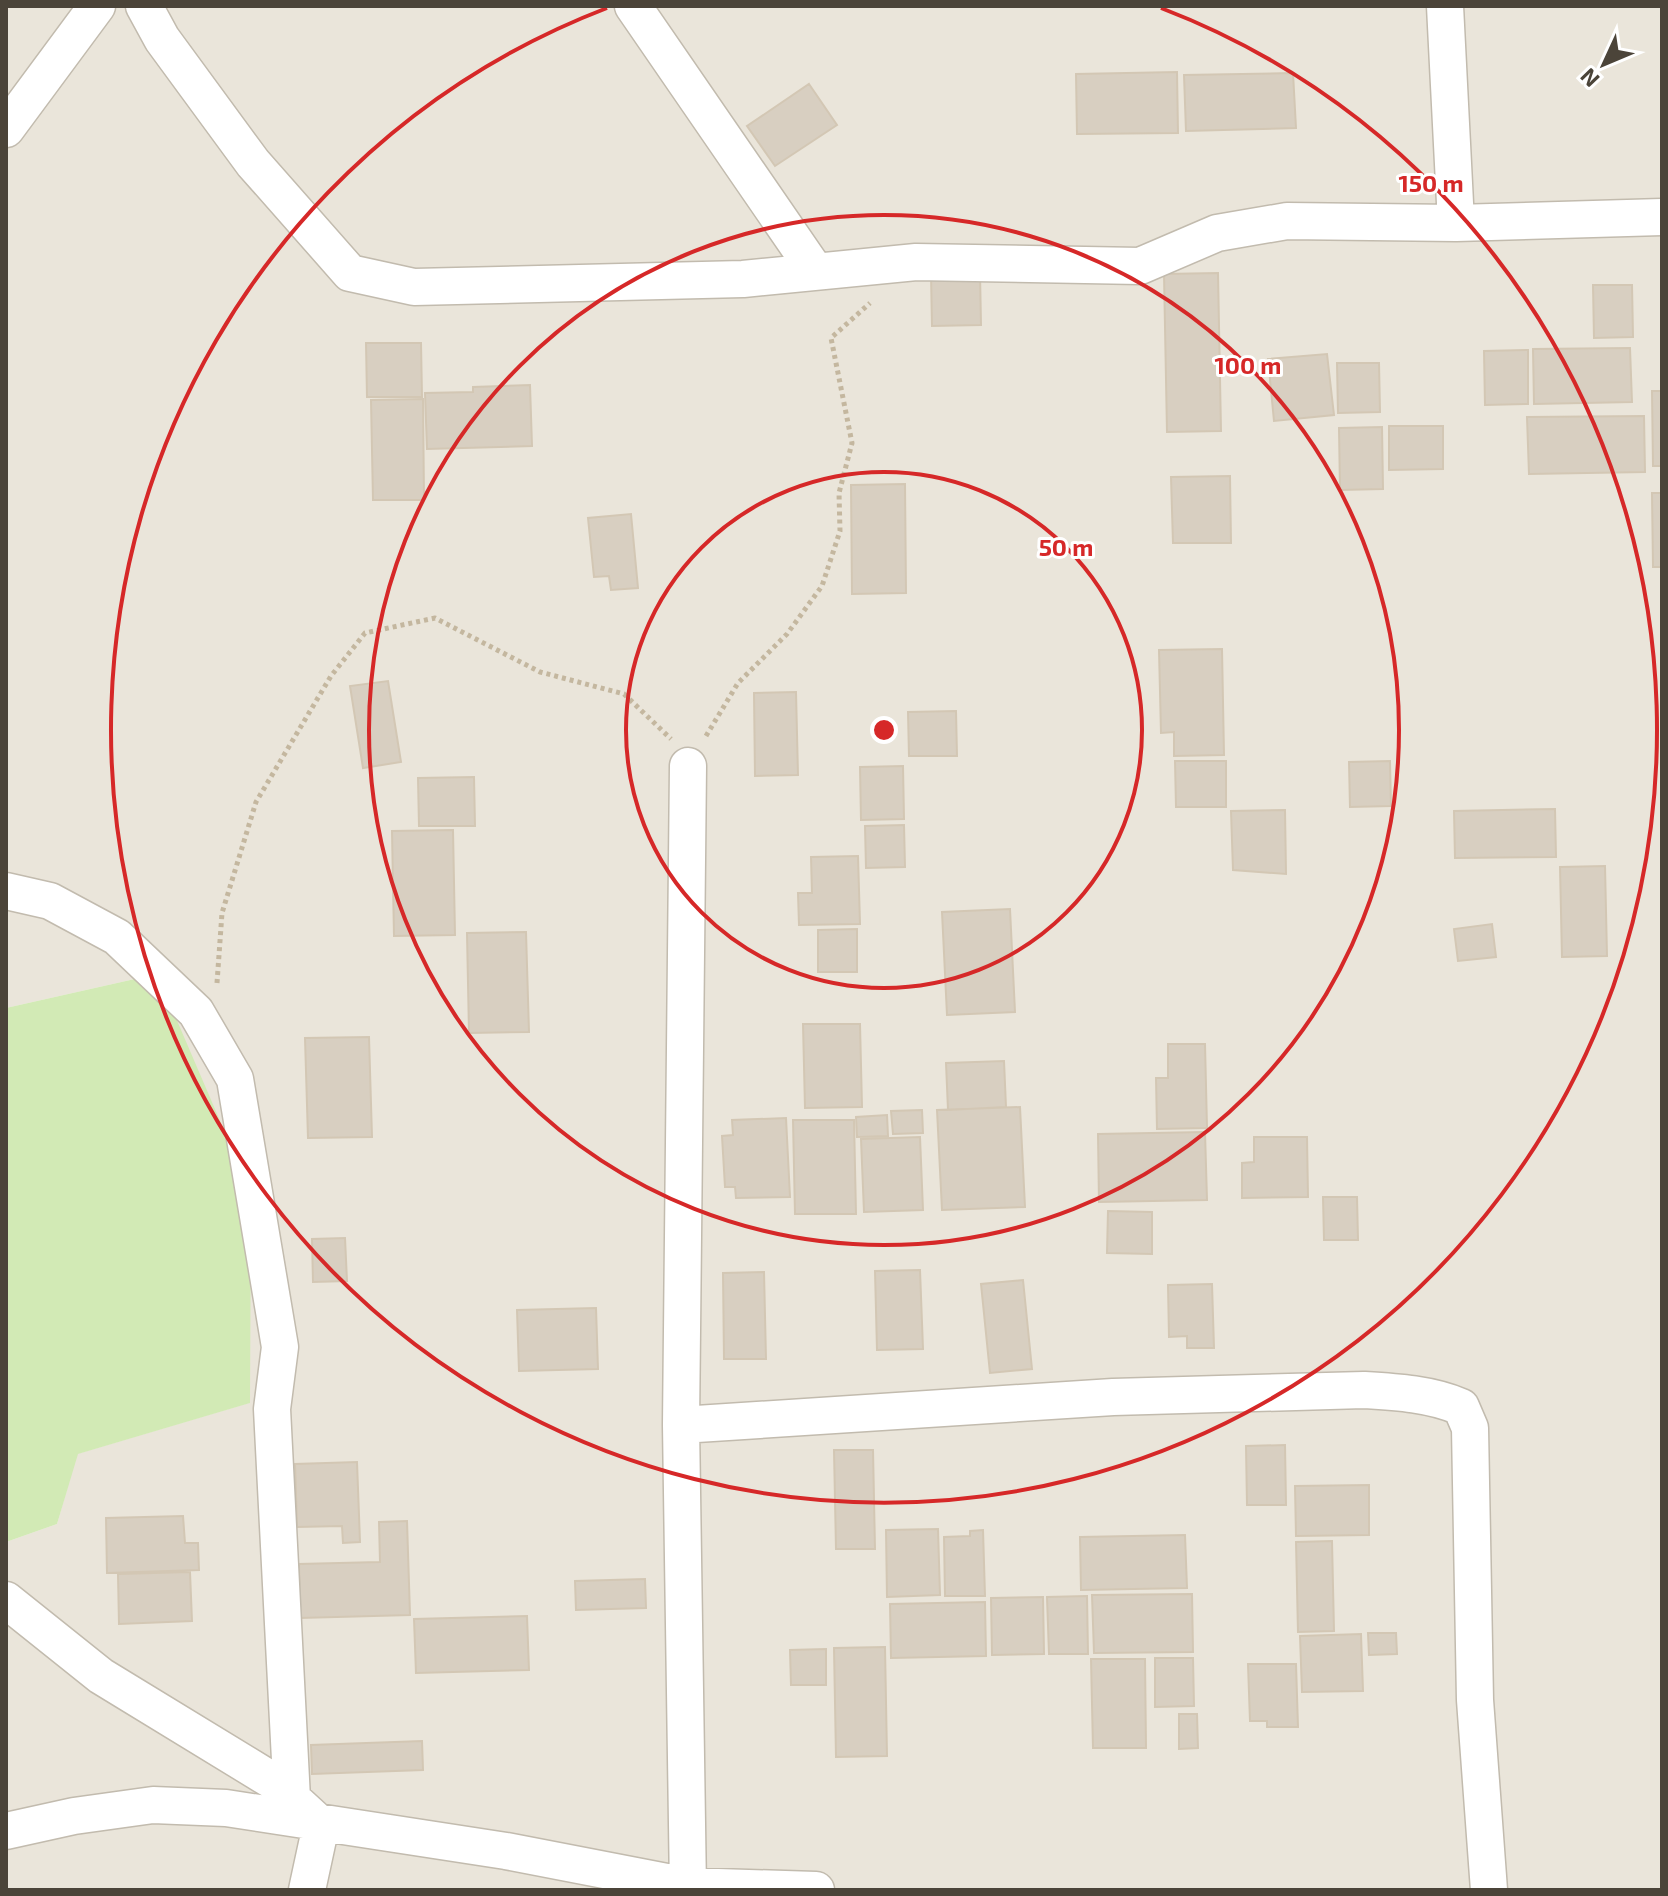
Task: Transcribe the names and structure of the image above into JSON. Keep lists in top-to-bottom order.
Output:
{
  "north": "bottom left",
  "rings": ["150 m", "100 m", "50 m"]
}
